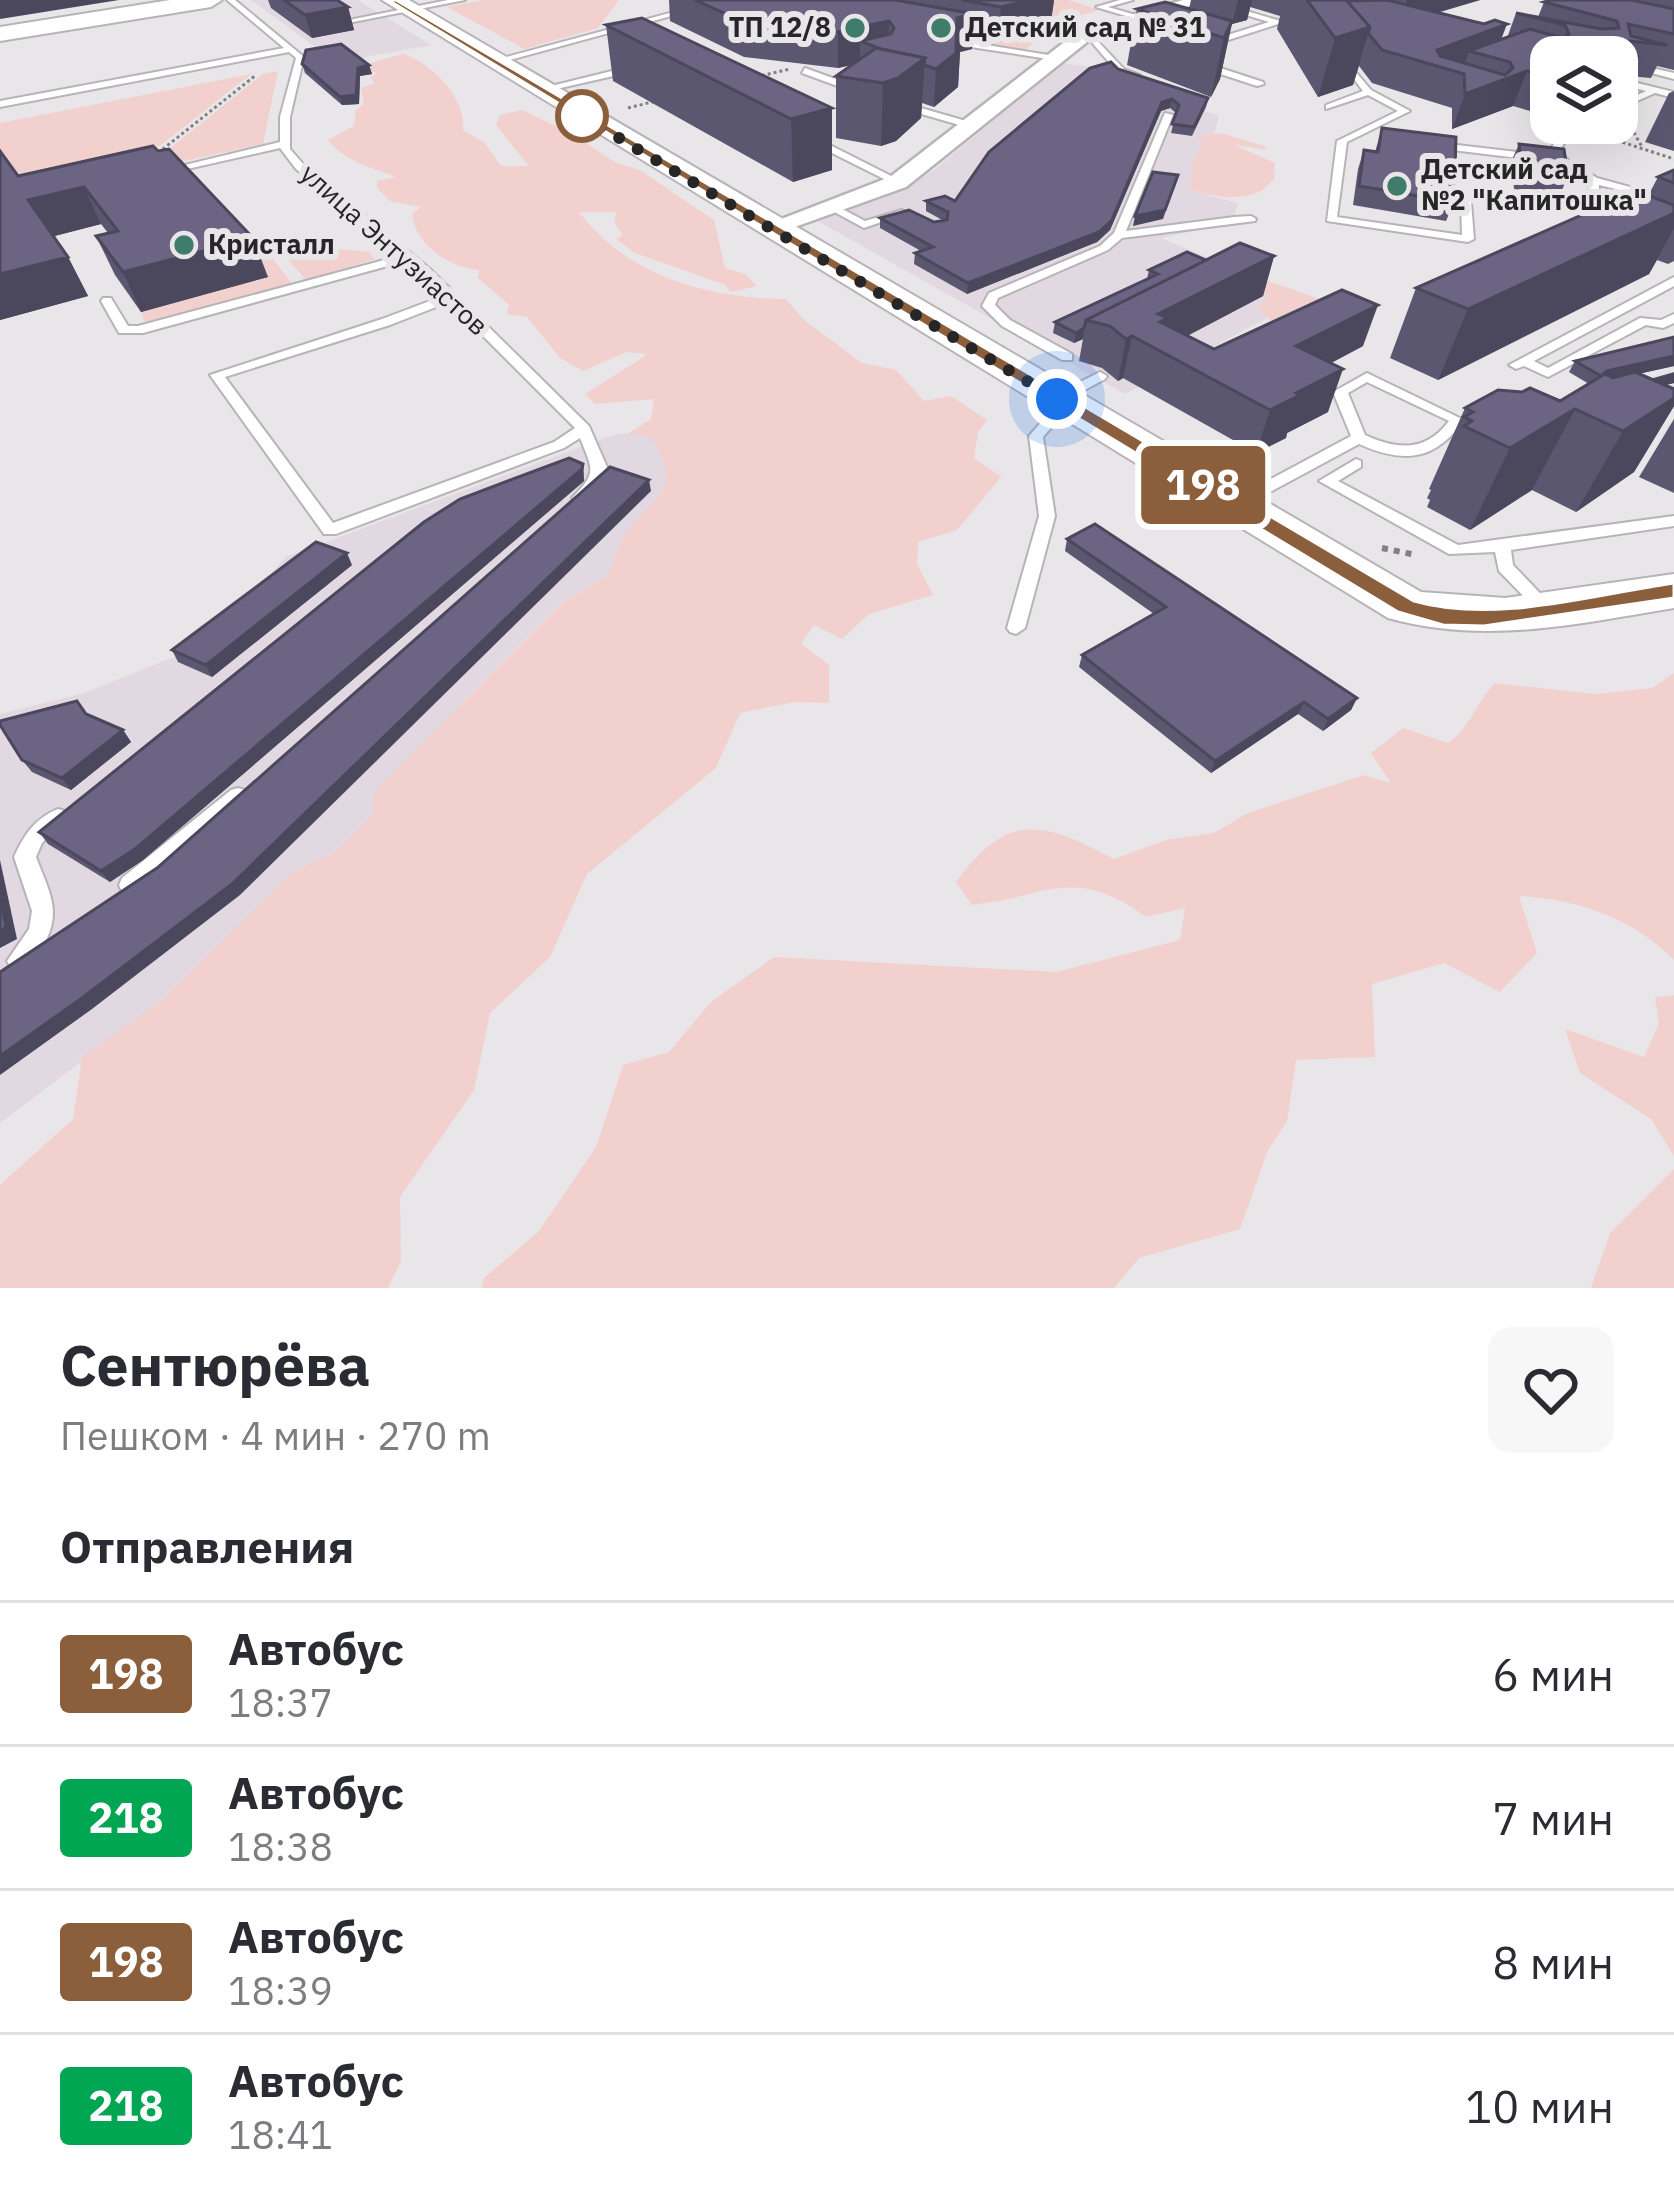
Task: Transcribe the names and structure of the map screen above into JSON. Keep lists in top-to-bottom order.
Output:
{
  "streets": {
    "lane": ["улица Энтузиастов"]
  },
  "places": [
    "ТП 12/8",
    "Детский сад № 31",
    "Детский сад №2 \"Капитошка\"",
    "Кристалл"
  ],
  "lines": ["bus line 198"],
  "page": {
    "on_map": "198",
    "heading": [
      ["Сентюрёва", "Пешком · 4 мин · 270 m"],
      "Отправления"
    ],
    "list": [
      {
        "mark": "198",
        "name": "Автобус",
        "note": "18:37",
        "value": "6 мин"
      },
      {
        "mark": "218",
        "name": "Автобус",
        "note": "18:38",
        "value": "7 мин"
      },
      {
        "mark": "198",
        "name": "Автобус",
        "note": "18:39",
        "value": "8 мин"
      },
      {
        "mark": "218",
        "name": "Автобус",
        "note": "18:41",
        "value": "10 мин"
      }
    ]
  }
}
